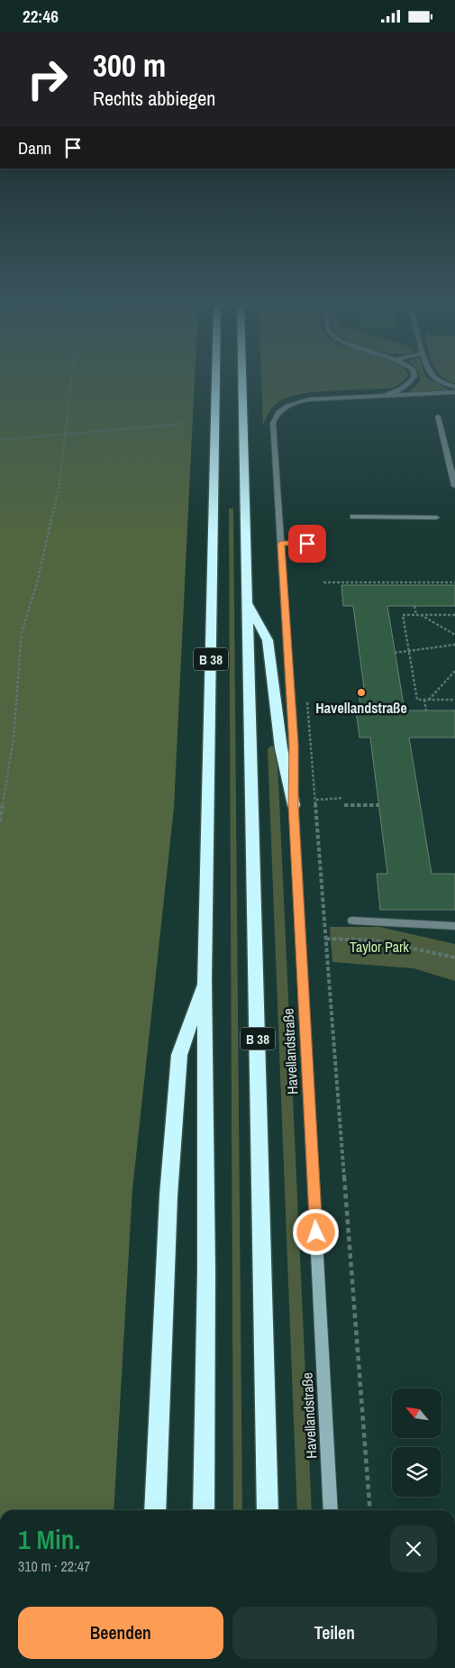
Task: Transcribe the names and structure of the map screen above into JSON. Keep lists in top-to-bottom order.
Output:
{
  "streets": {
    "highway": ["B 38"],
    "main road": ["Havellandstraße"]
  },
  "parks": ["Taylor Park"],
  "places": ["Havellandstraße"],
  "north": "top left",
  "page": {
    "status": "22:46",
    "turn": ["300 m", "Rechts abbiegen"],
    "then": "Dann",
    "heading": ["1 Min.", "310 m · 22:47"],
    "buttons": ["Beenden", "Teilen"]
  }
}
